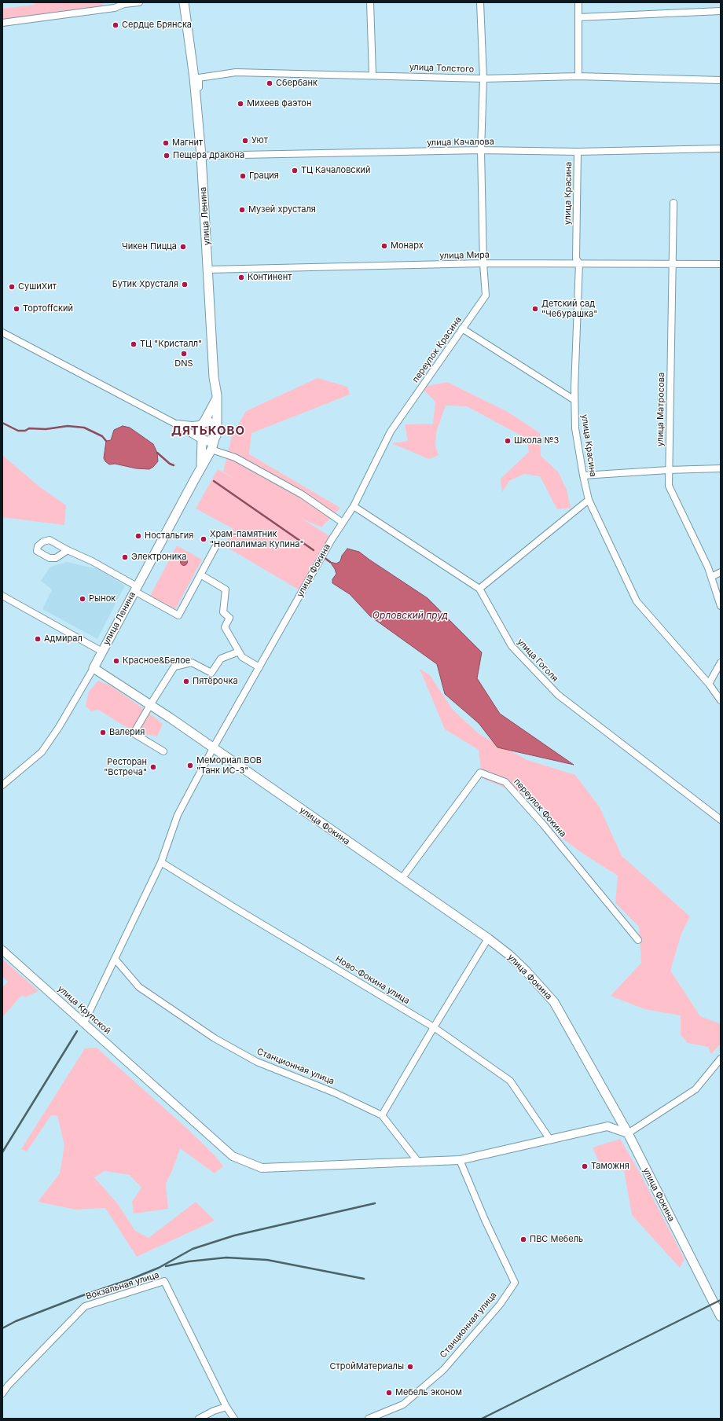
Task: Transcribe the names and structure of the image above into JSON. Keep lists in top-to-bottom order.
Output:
{
  "streets": {
    "main road": ["улица Ленина", "улица Фокина"],
    "street": [
      "улица Толстого",
      "улица Качалова",
      "улица Красина",
      "улица Мира",
      "переулок Красина",
      "улица Матросова",
      "улица Гоголя",
      "переулок Фокина",
      "Ново-Фокина улица",
      "улица Крупской",
      "Станционная улица",
      "Вокзальная улица"
    ]
  },
  "crossings": [
    ["улица Толстого", "улица Ленина"],
    ["улица Толстого", "переулок Красина"],
    ["улица Качалова", "улица Красина"],
    ["улица Качалова", "улица Ленина"],
    ["улица Качалова", "переулок Красина"],
    ["улица Красина", "улица Мира"],
    ["улица Ленина", "улица Мира"],
    ["улица Ленина", "улица Фокина"],
    ["улица Мира", "переулок Красина"],
    ["улица Мира", "улица Матросова"],
    ["переулок Красина", "улица Фокина"],
    ["переулок Красина", "улица Гоголя"],
    ["улица Фокина", "переулок Фокина"],
    ["улица Крупской", "Станционная улица"]
  ],
  "districts": ["ДЯТЬКОВО"],
  "water": ["Орловский пруд"],
  "places": [
    "Сердце Брянска",
    "Сбербанк",
    "Михеев фаэтон",
    "Уют",
    "Магнит",
    "Пещера дракона",
    "ТЦ Качаловский",
    "Грация",
    "Музей хрусталя",
    "Монарх",
    "Чикен Пицца",
    "Континент",
    "Бутик Хрусталя",
    "СушиХит",
    "Тортоffский",
    "Детский сад \"Чебурашка\"",
    "ТЦ \"Кристалл\"",
    "DNS",
    "Школа №3",
    "Ностальгия",
    "Храм-памятник \"Неопалимая Купина\"",
    "Электроника",
    "Рынок",
    "Адмирал",
    "Красное&Белое",
    "Пятёрочка",
    "Валерия",
    "Мемориал ВОВ \"Танк ИС-3\"",
    "Ресторан \"Встреча\"",
    "Таможня",
    "ПВС Мебель",
    "СтройМатериалы",
    "Мебель эконом"
  ]
}
